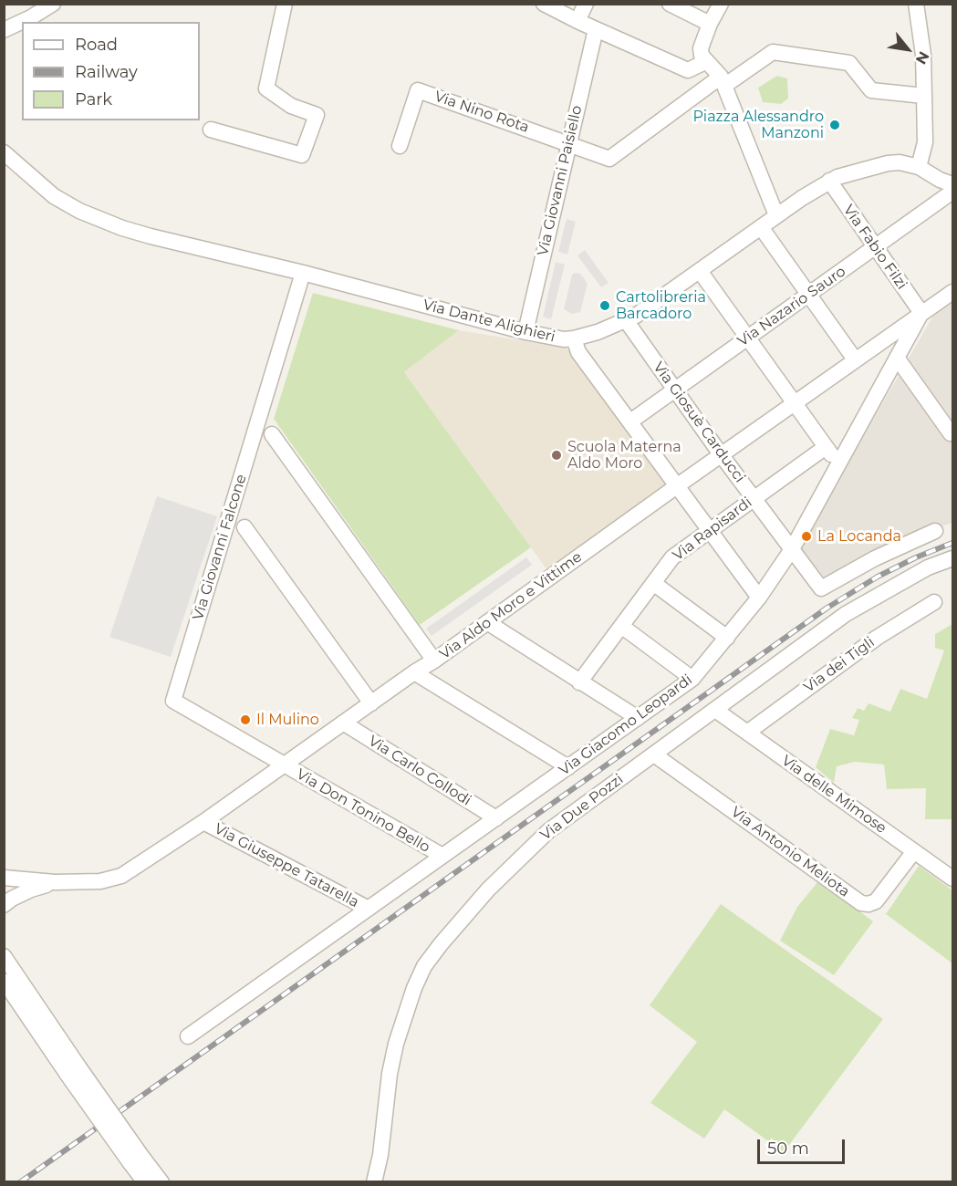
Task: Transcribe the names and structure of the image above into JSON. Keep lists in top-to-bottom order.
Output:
{
  "streets": {
    "street": [
      "Via Nino Rota",
      "Via Giovanni Paisiello",
      "Via Fabio Filzi",
      "Via Nazario Sauro",
      "Via Dante Alighieri",
      "Via Giosuè Carducci",
      "Via Rapisardi",
      "Via Giovanni Falcone",
      "Via Aldo Moro e Vittime",
      "Via dei Tigli",
      "Via Giacomo Leopardi",
      "Via Carlo Collodi",
      "Via delle Mimose",
      "Via Due Pozzi",
      "Via Don Tonino Bello",
      "Via Antonio Meliota",
      "Via Giuseppe Tatarella"
    ]
  },
  "crossings": [
    ["Via Nino Rota", "Via Giovanni Paisiello"],
    ["Via Giovanni Paisiello", "Via Dante Alighieri"],
    ["Via Fabio Filzi", "Via Nazario Sauro"],
    ["Via Fabio Filzi", "Via Dante Alighieri"],
    ["Via Fabio Filzi", "Via Aldo Moro e Vittime"],
    ["Via Fabio Filzi", "Via Giacomo Leopardi"],
    ["Via Nazario Sauro", "Via Giosuè Carducci"],
    ["Via Dante Alighieri", "Via Giosuè Carducci"],
    ["Via Dante Alighieri", "Via Giovanni Falcone"],
    ["Via Giosuè Carducci", "Via Rapisardi"],
    ["Via Giosuè Carducci", "Via Aldo Moro e Vittime"],
    ["Via Giosuè Carducci", "Via Giacomo Leopardi"],
    ["Via Giovanni Falcone", "Via Aldo Moro e Vittime"],
    ["Via Giovanni Falcone", "Via Don Tonino Bello"],
    ["Via Aldo Moro e Vittime", "Via Giacomo Leopardi"],
    ["Via Aldo Moro e Vittime", "Via Carlo Collodi"],
    ["Via Aldo Moro e Vittime", "Via Don Tonino Bello"],
    ["Via Aldo Moro e Vittime", "Via Giuseppe Tatarella"],
    ["Via dei Tigli", "Via delle Mimose"],
    ["Via Giacomo Leopardi", "Via Carlo Collodi"],
    ["Via Giacomo Leopardi", "Via Don Tonino Bello"],
    ["Via Giacomo Leopardi", "Via Giuseppe Tatarella"],
    ["Via delle Mimose", "Via Due Pozzi"],
    ["Via delle Mimose", "Via Antonio Meliota"],
    ["Via Due Pozzi", "Via Antonio Meliota"]
  ],
  "places": [
    "Piazza Alessandro Manzoni",
    "Cartolibreria Barcadoro",
    "Scuola Materna Aldo Moro",
    "La Locanda",
    "Il Mulino"
  ],
  "legend": ["Road", "Railway", "Park"],
  "scale_bar": "50 m",
  "north": "bottom right"
}
